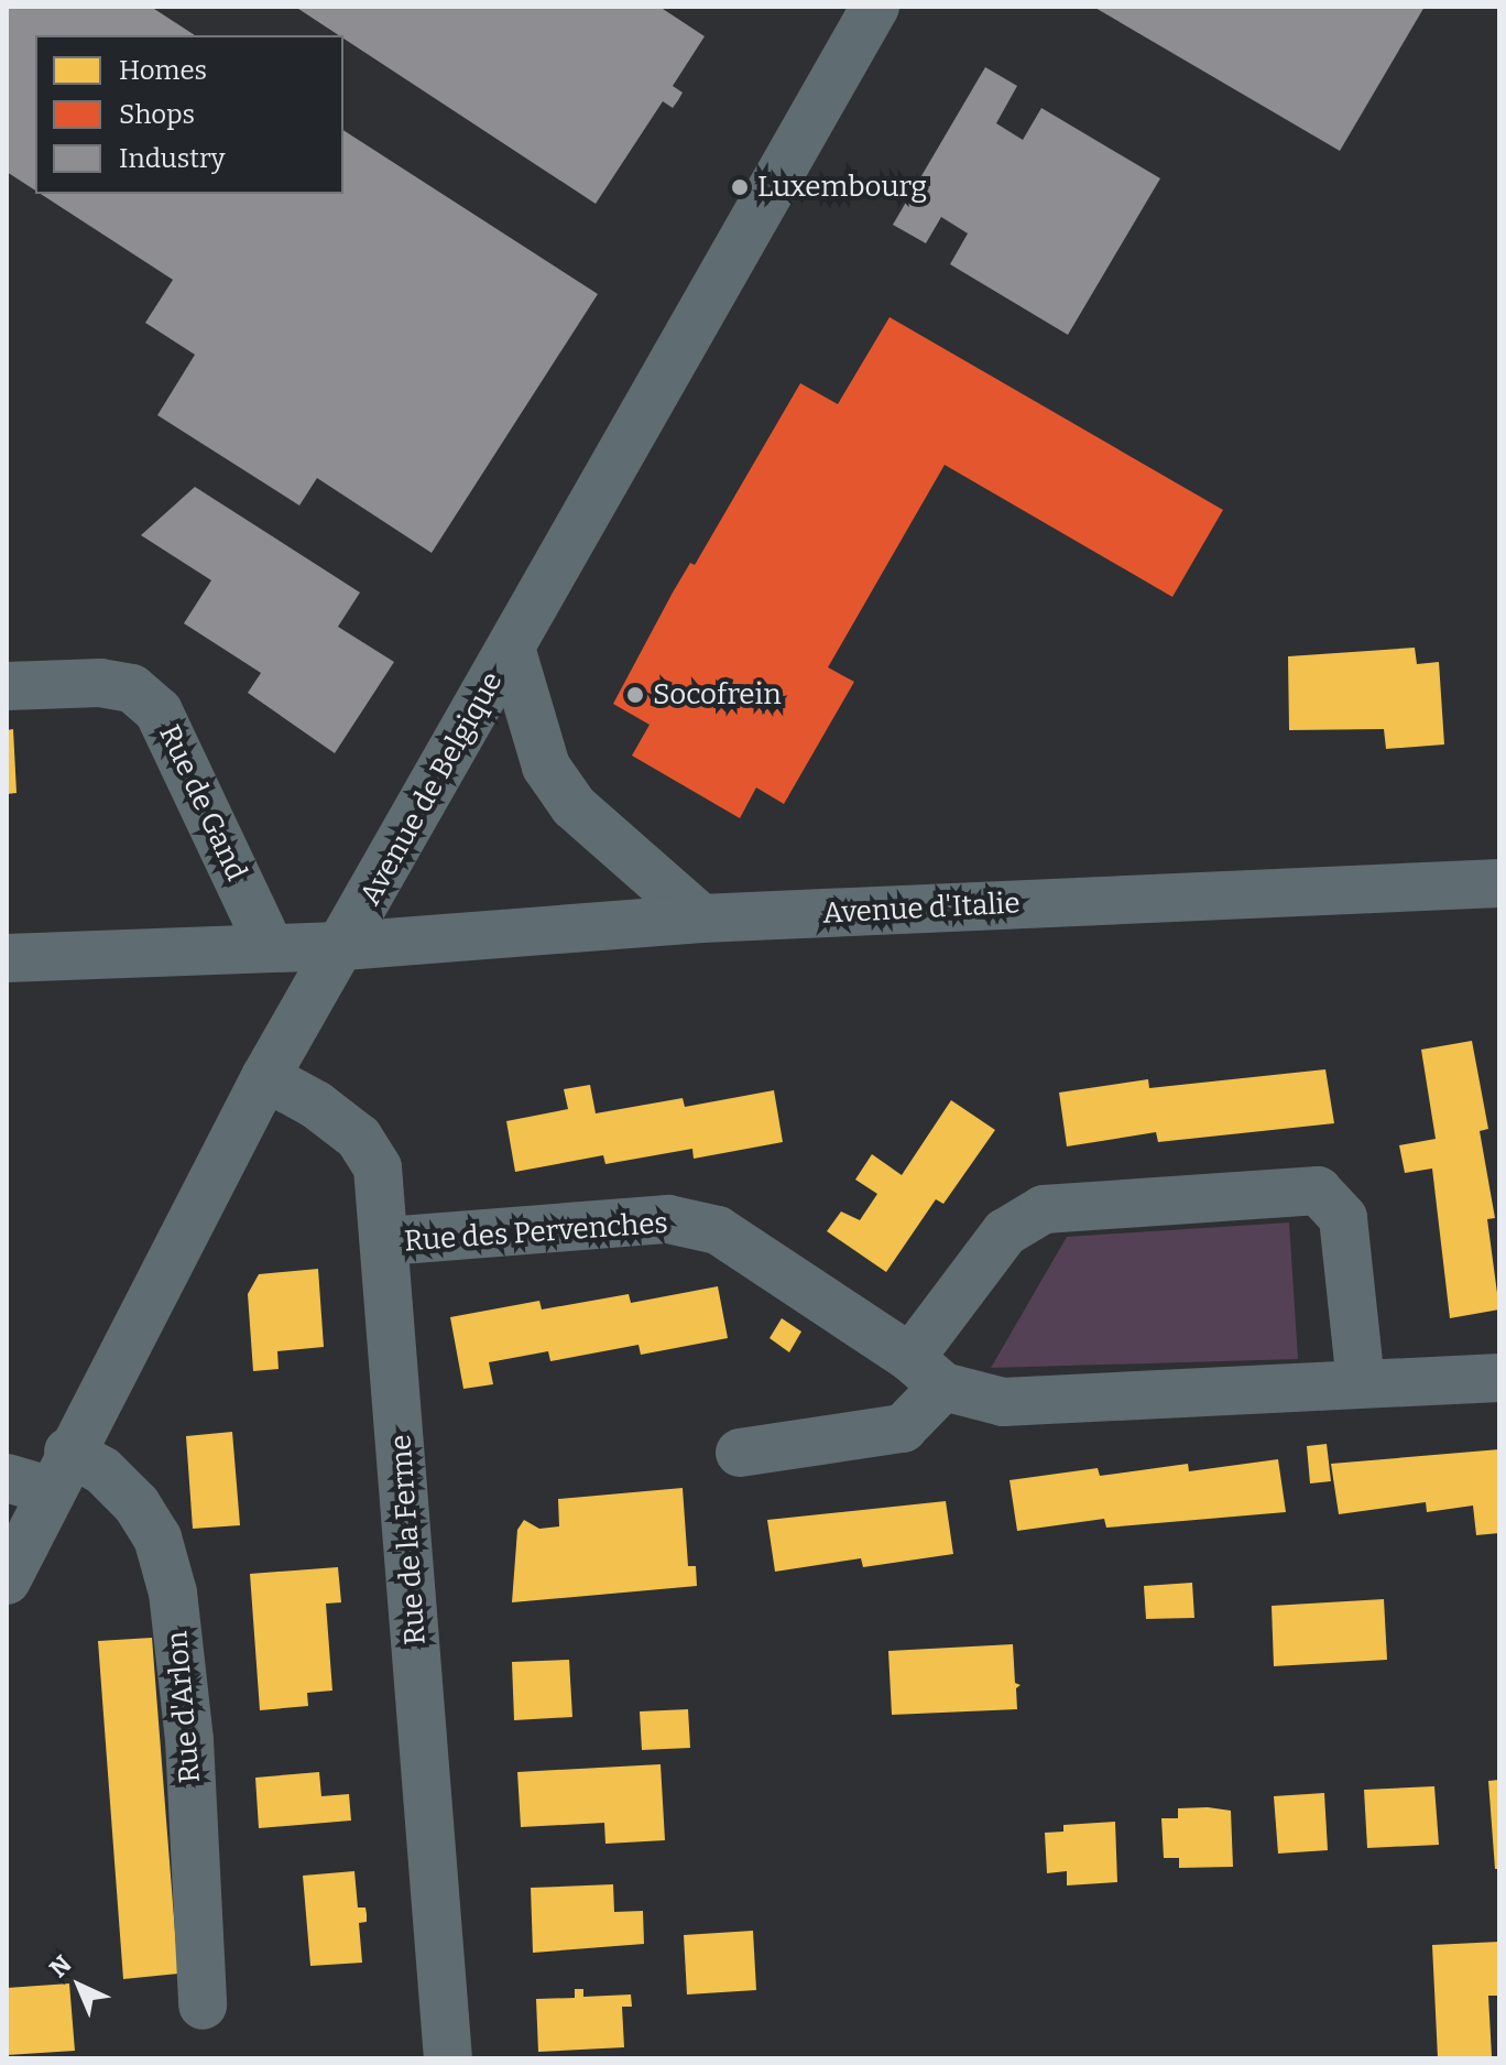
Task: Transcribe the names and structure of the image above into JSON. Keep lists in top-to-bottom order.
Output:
{
  "streets": {
    "street": [
      "Avenue de Belgique",
      "Rue de Gand",
      "Avenue d'Italie",
      "Rue des Pervenches",
      "Rue de la Ferme",
      "Rue d'Arlon"
    ]
  },
  "crossings": [
    ["Avenue de Belgique", "Avenue d'Italie"],
    ["Avenue de Belgique", "Rue de la Ferme"],
    ["Avenue de Belgique", "Rue d'Arlon"],
    ["Rue de Gand", "Avenue d'Italie"],
    ["Rue des Pervenches", "Rue de la Ferme"]
  ],
  "places": ["Luxembourg", "Socofrein"],
  "legend": ["Homes", "Shops", "Industry"],
  "north": "top left"
}
